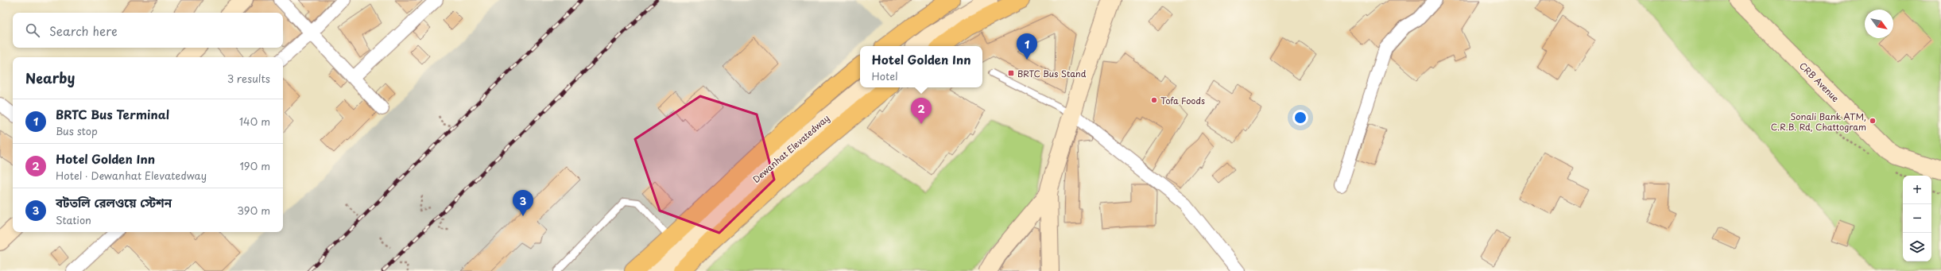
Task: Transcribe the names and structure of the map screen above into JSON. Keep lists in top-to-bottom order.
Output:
{
  "streets": {
    "main road": ["CRB Avenue", "Dewanhat Elevatedway"]
  },
  "places": {
    "transit": ["BRTC Bus Stand"],
    "other": ["Tofa Foods", "Sonali Bank ATM, C.R.B. Rd, Chattogram"]
  },
  "north": "bottom right",
  "page": {
    "search": "Search here",
    "pins": ["1", "2", "3"],
    "popup": ["Hotel Golden Inn", "Hotel"],
    "heading": ["Nearby", "3 results"],
    "list": [
      {
        "mark": "1",
        "name": "BRTC Bus Terminal",
        "note": "Bus stop",
        "value": "140 m"
      },
      {
        "mark": "2",
        "name": "Hotel Golden Inn",
        "note": "Hotel · Dewanhat Elevatedway",
        "value": "190 m"
      },
      {
        "mark": "3",
        "name": "বটতলি রেলওয়ে স্টেশন",
        "note": "Station",
        "value": "390 m"
      }
    ],
    "map_buttons": ["+", "−"]
  }
}
